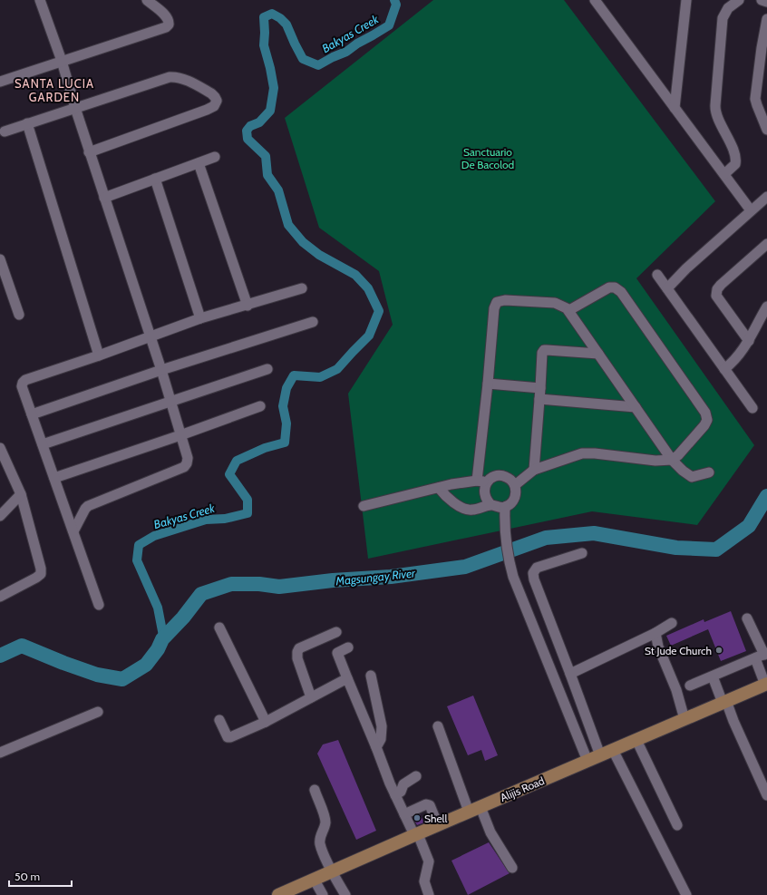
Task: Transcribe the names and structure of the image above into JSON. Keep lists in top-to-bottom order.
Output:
{
  "streets": {
    "main road": ["Alijis Road"]
  },
  "districts": ["SANTA LUCIA GARDEN"],
  "water": ["Bakyas Creek", "Magsungay River"],
  "parks": ["Sanctuario De Bacolod"],
  "places": ["St Jude Church", "Shell"],
  "scale_bar": "50 m"
}
